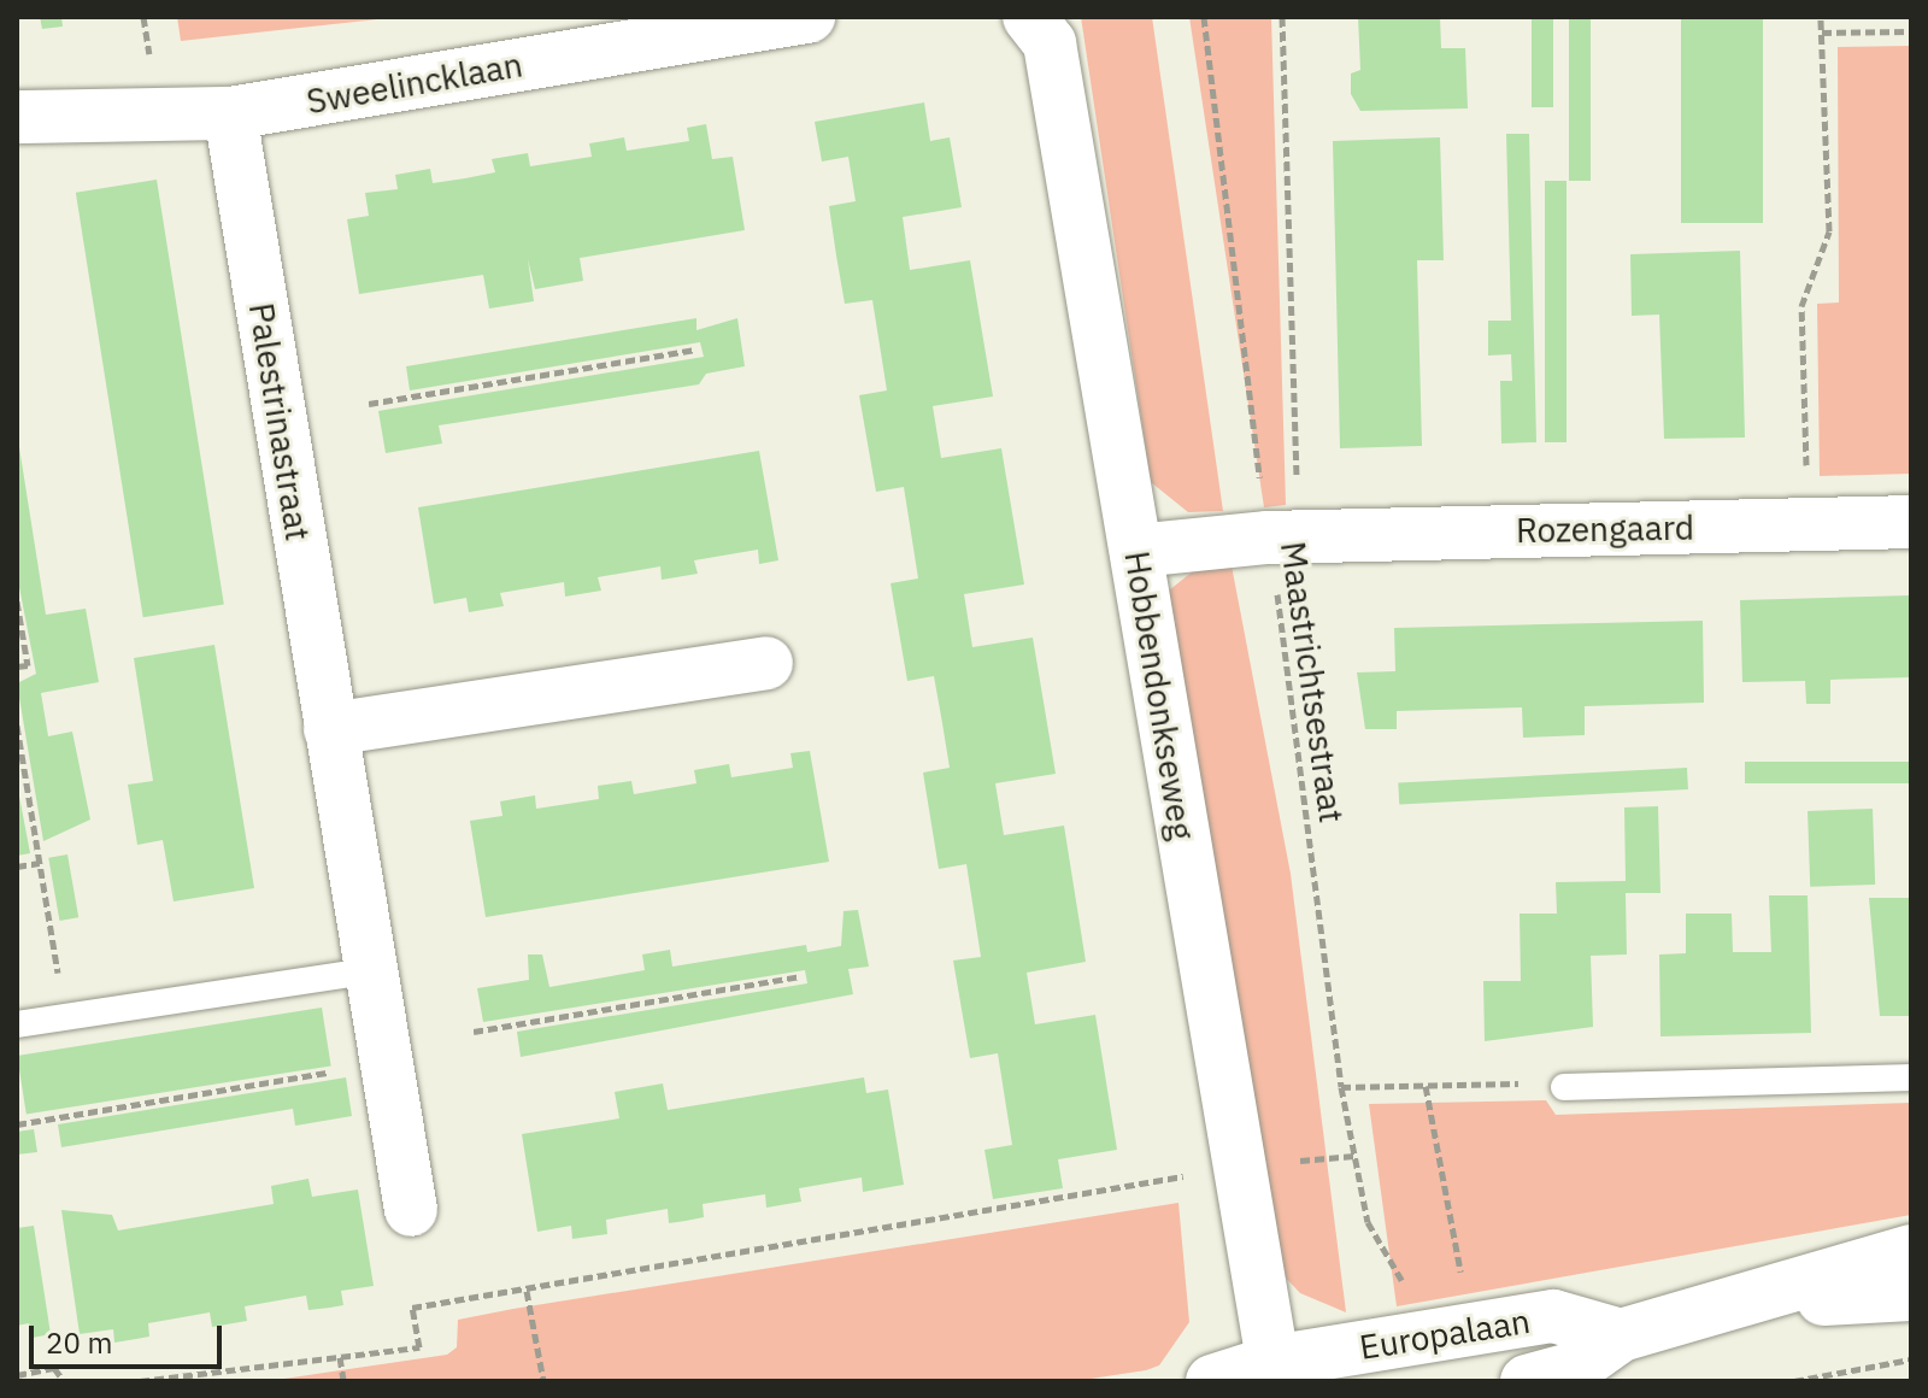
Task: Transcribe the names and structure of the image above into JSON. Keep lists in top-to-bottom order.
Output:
{
  "streets": {
    "street": [
      "Sweelincklaan",
      "Palestrinastraat",
      "Rozengaard",
      "Hobbendonkseweg",
      "Europalaan"
    ],
    "path": ["Maastrichtsestraat"]
  },
  "crossings": [
    ["Sweelincklaan", "Palestrinastraat"],
    ["Rozengaard", "Maastrichtsestraat"],
    ["Rozengaard", "Hobbendonkseweg"],
    ["Maastrichtsestraat", "Europalaan"],
    ["Hobbendonkseweg", "Europalaan"]
  ],
  "scale_bar": "20 m"
}
